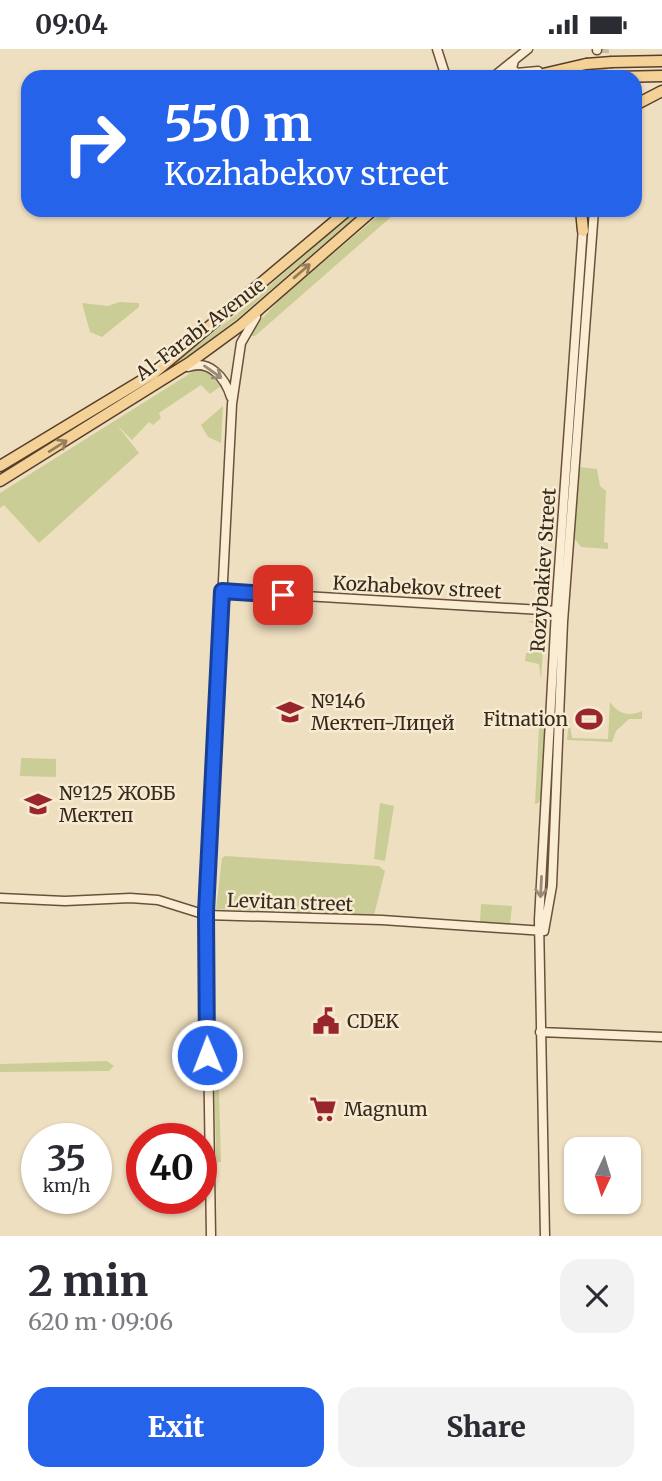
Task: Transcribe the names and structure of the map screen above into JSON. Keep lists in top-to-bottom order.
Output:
{
  "streets": {
    "main road": ["Al-Farabi Avenue"],
    "street": ["Rozybakiev Street", "Kozhabekov street", "Levitan street"]
  },
  "crossings": [
    ["Rozybakiev Street", "Kozhabekov street"],
    ["Rozybakiev Street", "Levitan street"]
  ],
  "places": {
    "school or university": ["№146 Мектеп-Лицей", "№125 ЖОББ Мектеп"],
    "sports": ["Fitnation"],
    "public building": ["CDEK"],
    "supermarket": ["Magnum"]
  },
  "north": "bottom",
  "page": {
    "status": "09:04",
    "turn": ["550 m", "Kozhabekov street"],
    "speed": "35 km/h",
    "limit": "40",
    "heading": ["2 min", "620 m · 09:06"],
    "buttons": ["Exit", "Share"]
  }
}
